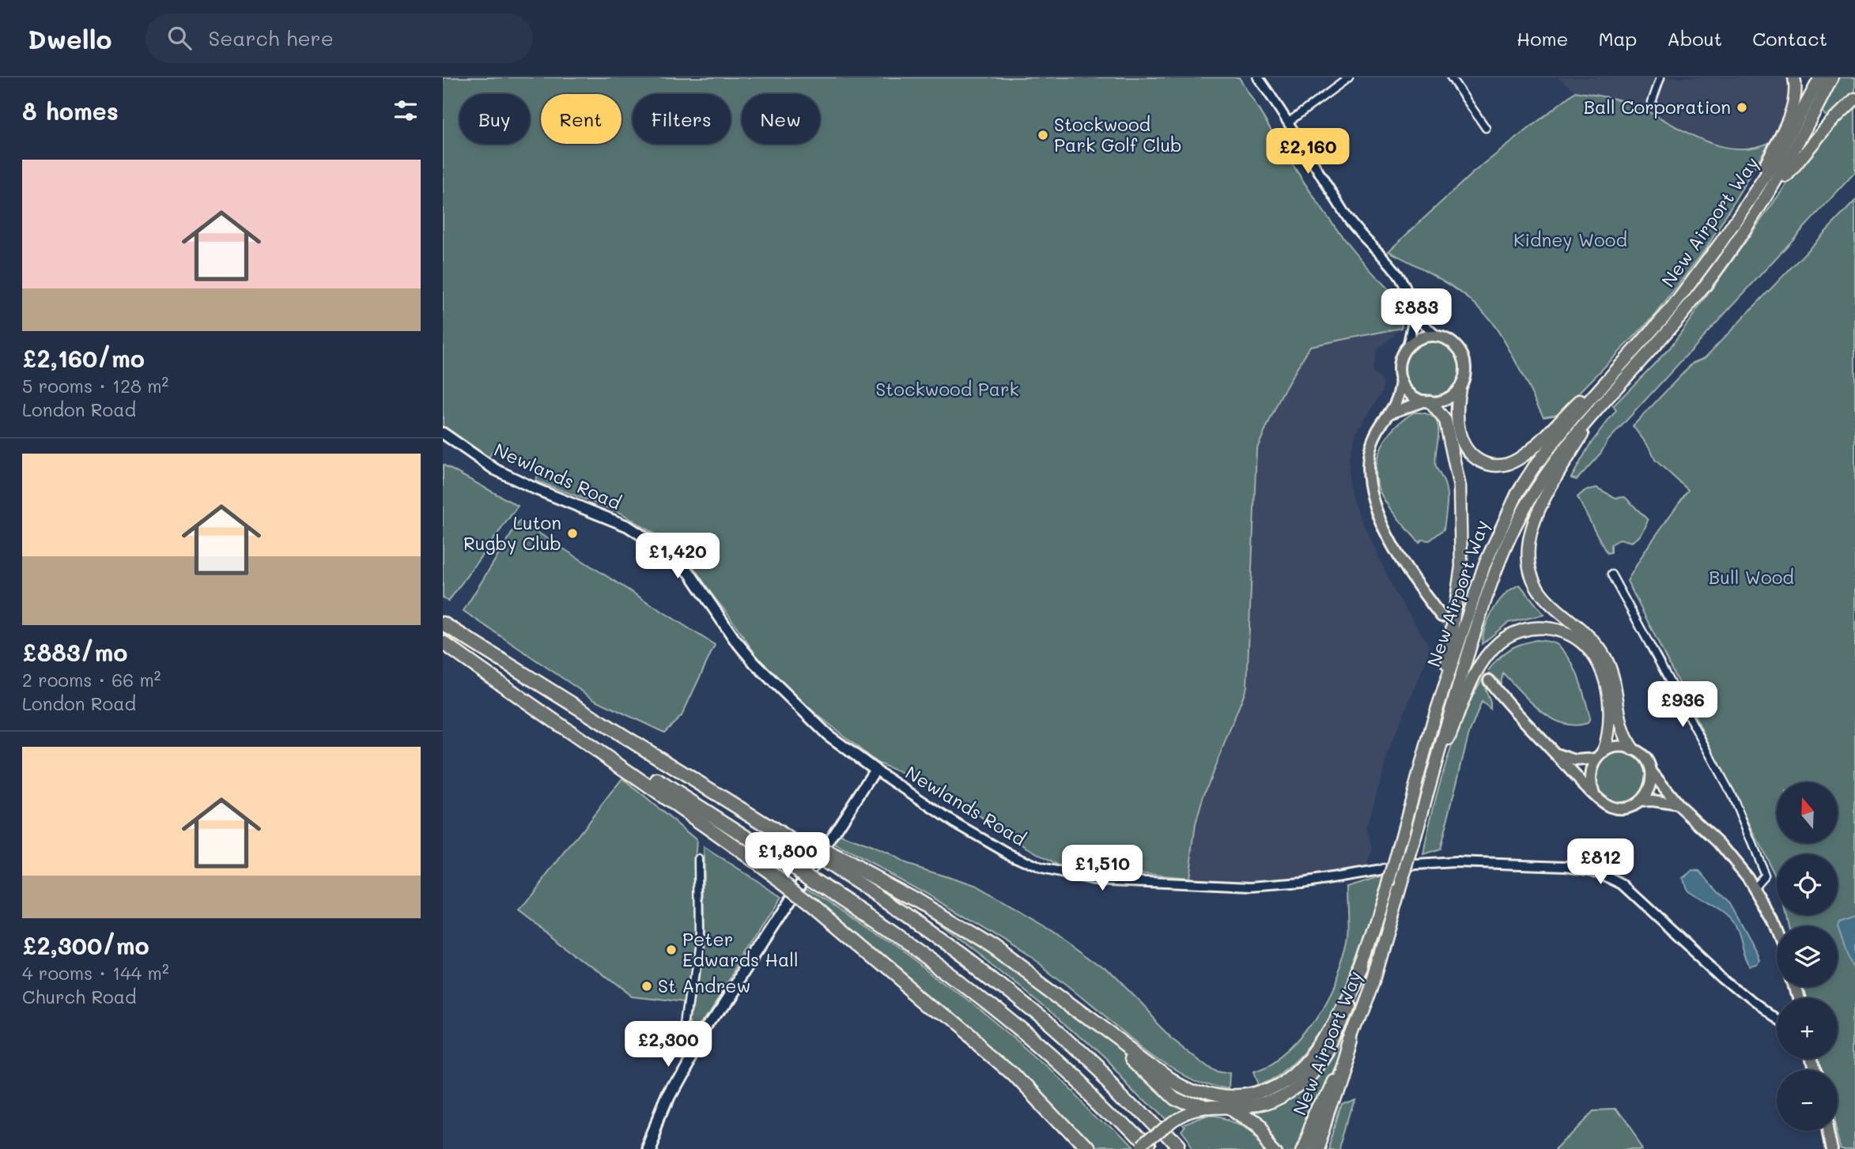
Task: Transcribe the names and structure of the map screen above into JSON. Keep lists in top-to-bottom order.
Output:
{
  "streets": {
    "highway": ["New Airport Way"],
    "main road": ["Newlands Road"]
  },
  "parks": ["Kidney Wood", "Stockwood Park", "Bull Wood"],
  "places": [
    "Ball Corporation",
    "Stockwood Park Golf Club",
    "Luton Rugby Club",
    "Peter Edwards Hall",
    "St Andrew"
  ],
  "north": "top",
  "page": {
    "header": "Dwello",
    "search": "Search here",
    "nav": [
      "Home",
      "Map",
      "About",
      "Contact"
    ],
    "heading": "8 homes",
    "chip": [
      "Buy",
      "Rent",
      "Filters",
      "New"
    ],
    "price": [
      "£2,160",
      "£883",
      "£1,420",
      "£936",
      "£1,800",
      "£812",
      "£1,510",
      "£2,300"
    ],
    "list": [
      {
        "name": "£2,160/mo",
        "note": "5 rooms · 128 m² · London Road"
      },
      {
        "name": "£883/mo",
        "note": "2 rooms · 66 m² · London Road"
      },
      {
        "name": "£2,300/mo",
        "note": "4 rooms · 144 m² · Church Road"
      }
    ],
    "map_buttons": ["+", "−"]
  }
}
